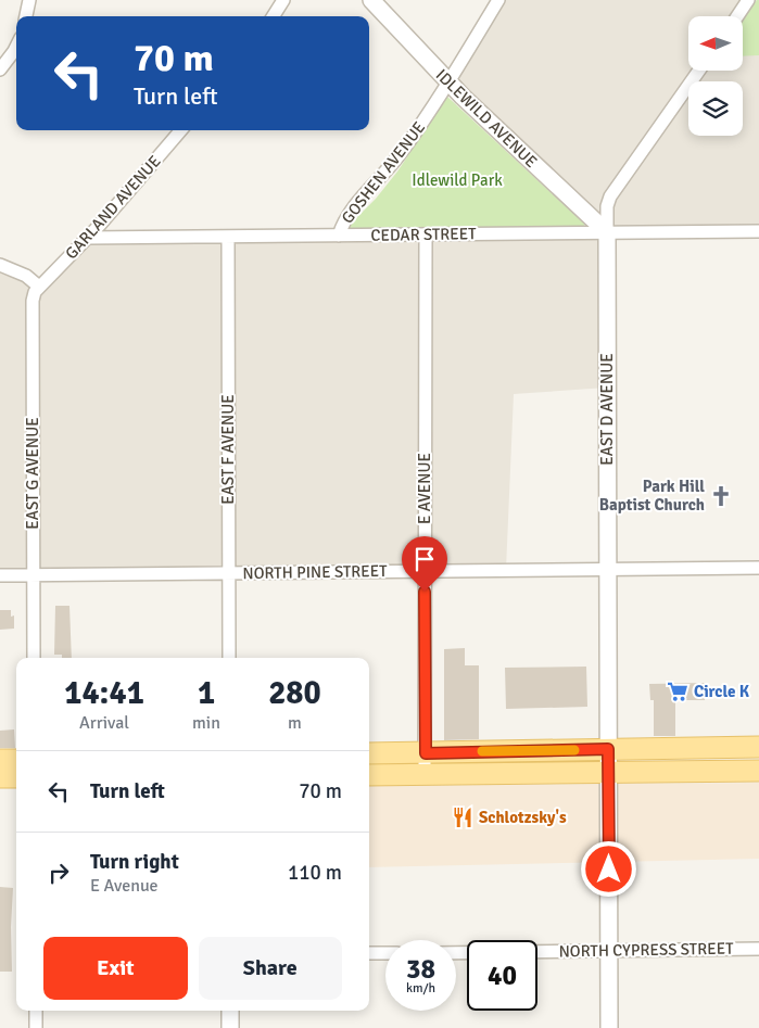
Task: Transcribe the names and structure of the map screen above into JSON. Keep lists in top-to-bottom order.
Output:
{
  "streets": {
    "street": [
      "IDLEWILD AVENUE",
      "GOSHEN AVENUE",
      "GARLAND AVENUE",
      "CEDAR STREET",
      "EAST D AVENUE",
      "EAST F AVENUE",
      "EAST G AVENUE",
      "E AVENUE",
      "NORTH PINE STREET",
      "NORTH CYPRESS STREET"
    ]
  },
  "crossings": [
    ["IDLEWILD AVENUE", "GOSHEN AVENUE"],
    ["IDLEWILD AVENUE", "CEDAR STREET"],
    ["IDLEWILD AVENUE", "EAST D AVENUE"],
    ["GOSHEN AVENUE", "CEDAR STREET"],
    ["GARLAND AVENUE", "CEDAR STREET"],
    ["GARLAND AVENUE", "EAST G AVENUE"],
    ["CEDAR STREET", "EAST D AVENUE"],
    ["CEDAR STREET", "EAST F AVENUE"],
    ["CEDAR STREET", "E AVENUE"],
    ["EAST D AVENUE", "NORTH PINE STREET"],
    ["EAST D AVENUE", "NORTH CYPRESS STREET"],
    ["EAST F AVENUE", "NORTH PINE STREET"],
    ["EAST G AVENUE", "NORTH PINE STREET"],
    ["E AVENUE", "NORTH PINE STREET"]
  ],
  "parks": ["Idlewild Park"],
  "places": {
    "church": ["Park Hill Baptist Church"],
    "supermarket": ["Circle K"],
    "restaurant": ["Schlotzsky's"]
  },
  "north": "left",
  "page": {
    "turn": ["70 m", "Turn left"],
    "eta": [
      "14:41",
      "Arrival",
      "1",
      "min",
      "280",
      "m"
    ],
    "list": [
      {
        "name": "Turn left",
        "value": "70 m"
      },
      {
        "name": "Turn right",
        "note": "E Avenue",
        "value": "110 m"
      }
    ],
    "buttons": ["Exit", "Share"],
    "speed": "38 km/h",
    "limit": "40"
  }
}
